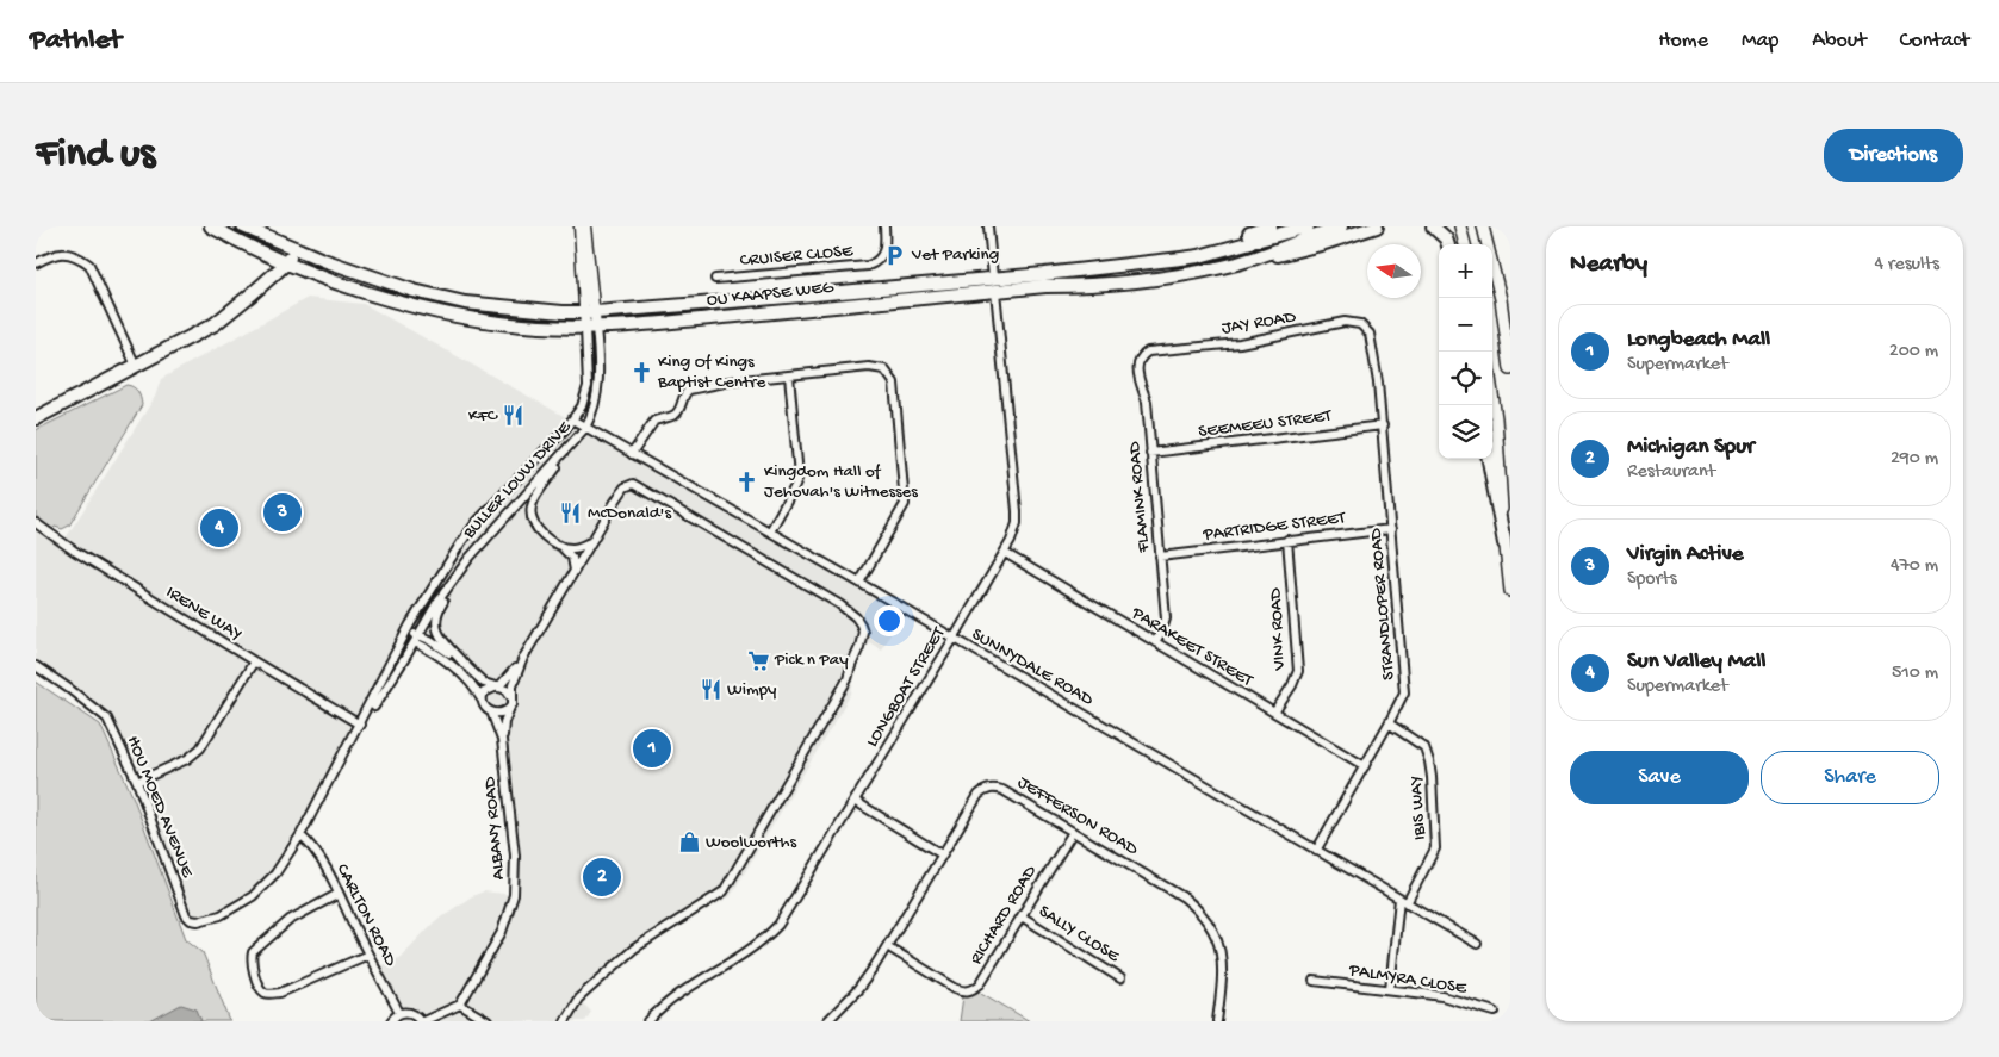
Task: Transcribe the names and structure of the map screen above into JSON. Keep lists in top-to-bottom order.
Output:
{
  "streets": {
    "main road": ["OU KAAPSE WEG"],
    "street": [
      "CRUISER CLOSE",
      "JAY ROAD",
      "SEEMEEU STREET",
      "BULLER LOUW DRIVE",
      "FLAMINK ROAD",
      "PARTRIDGE STREET",
      "STRANDLOPER ROAD",
      "IRENE WAY",
      "VINK ROAD",
      "PARAKEET STREET",
      "SUNNYDALE ROAD",
      "LONGBOAT STREET",
      "HOU MOED AVENUE",
      "IBIS WAY",
      "JEFFERSON ROAD",
      "ALBANY ROAD",
      "CARLTON ROAD",
      "RICHARD ROAD",
      "SALLY CLOSE",
      "PALMYRA CLOSE"
    ]
  },
  "crossings": [
    ["OU KAAPSE WEG", "BULLER LOUW DRIVE"],
    ["OU KAAPSE WEG", "LONGBOAT STREET"],
    ["JAY ROAD", "FLAMINK ROAD"],
    ["JAY ROAD", "STRANDLOPER ROAD"],
    ["SEEMEEU STREET", "FLAMINK ROAD"],
    ["SEEMEEU STREET", "STRANDLOPER ROAD"],
    ["BULLER LOUW DRIVE", "IRENE WAY"],
    ["BULLER LOUW DRIVE", "SUNNYDALE ROAD"],
    ["BULLER LOUW DRIVE", "HOU MOED AVENUE"],
    ["BULLER LOUW DRIVE", "CARLTON ROAD"],
    ["FLAMINK ROAD", "PARTRIDGE STREET"],
    ["FLAMINK ROAD", "PARAKEET STREET"],
    ["PARTRIDGE STREET", "STRANDLOPER ROAD"],
    ["PARTRIDGE STREET", "VINK ROAD"],
    ["STRANDLOPER ROAD", "PARAKEET STREET"],
    ["STRANDLOPER ROAD", "SUNNYDALE ROAD"],
    ["STRANDLOPER ROAD", "IBIS WAY"],
    ["VINK ROAD", "PARAKEET STREET"],
    ["PARAKEET STREET", "LONGBOAT STREET"],
    ["SUNNYDALE ROAD", "LONGBOAT STREET"],
    ["SUNNYDALE ROAD", "IBIS WAY"],
    ["JEFFERSON ROAD", "RICHARD ROAD"],
    ["RICHARD ROAD", "SALLY CLOSE"]
  ],
  "places": {
    "parking": ["Vet Parking"],
    "church": ["King Of Kings Baptist Centre", "Kingdom Hall of Jehovah's Witnesses"],
    "restaurant": ["KFC", "McDonald's", "Wimpy"],
    "supermarket": ["Pick n Pay"],
    "shop": ["Woolworths"]
  },
  "north": "left",
  "page": {
    "header": "Pathlet",
    "nav": [
      "Home",
      "Map",
      "About",
      "Contact"
    ],
    "buttons": [
      "Directions",
      ["Save", "Share"]
    ],
    "title": "Find us",
    "heading": ["Nearby", "4 results"],
    "map_buttons": ["+", "−"],
    "list": [
      {
        "mark": "1",
        "name": "Longbeach Mall",
        "note": "Supermarket",
        "value": "200 m"
      },
      {
        "mark": "2",
        "name": "Michigan Spur",
        "note": "Restaurant",
        "value": "290 m"
      },
      {
        "mark": "3",
        "name": "Virgin Active",
        "note": "Sports",
        "value": "470 m"
      },
      {
        "mark": "4",
        "name": "Sun Valley Mall",
        "note": "Supermarket",
        "value": "510 m"
      }
    ],
    "pins": [
      "3",
      "4",
      "1",
      "2"
    ]
  }
}
